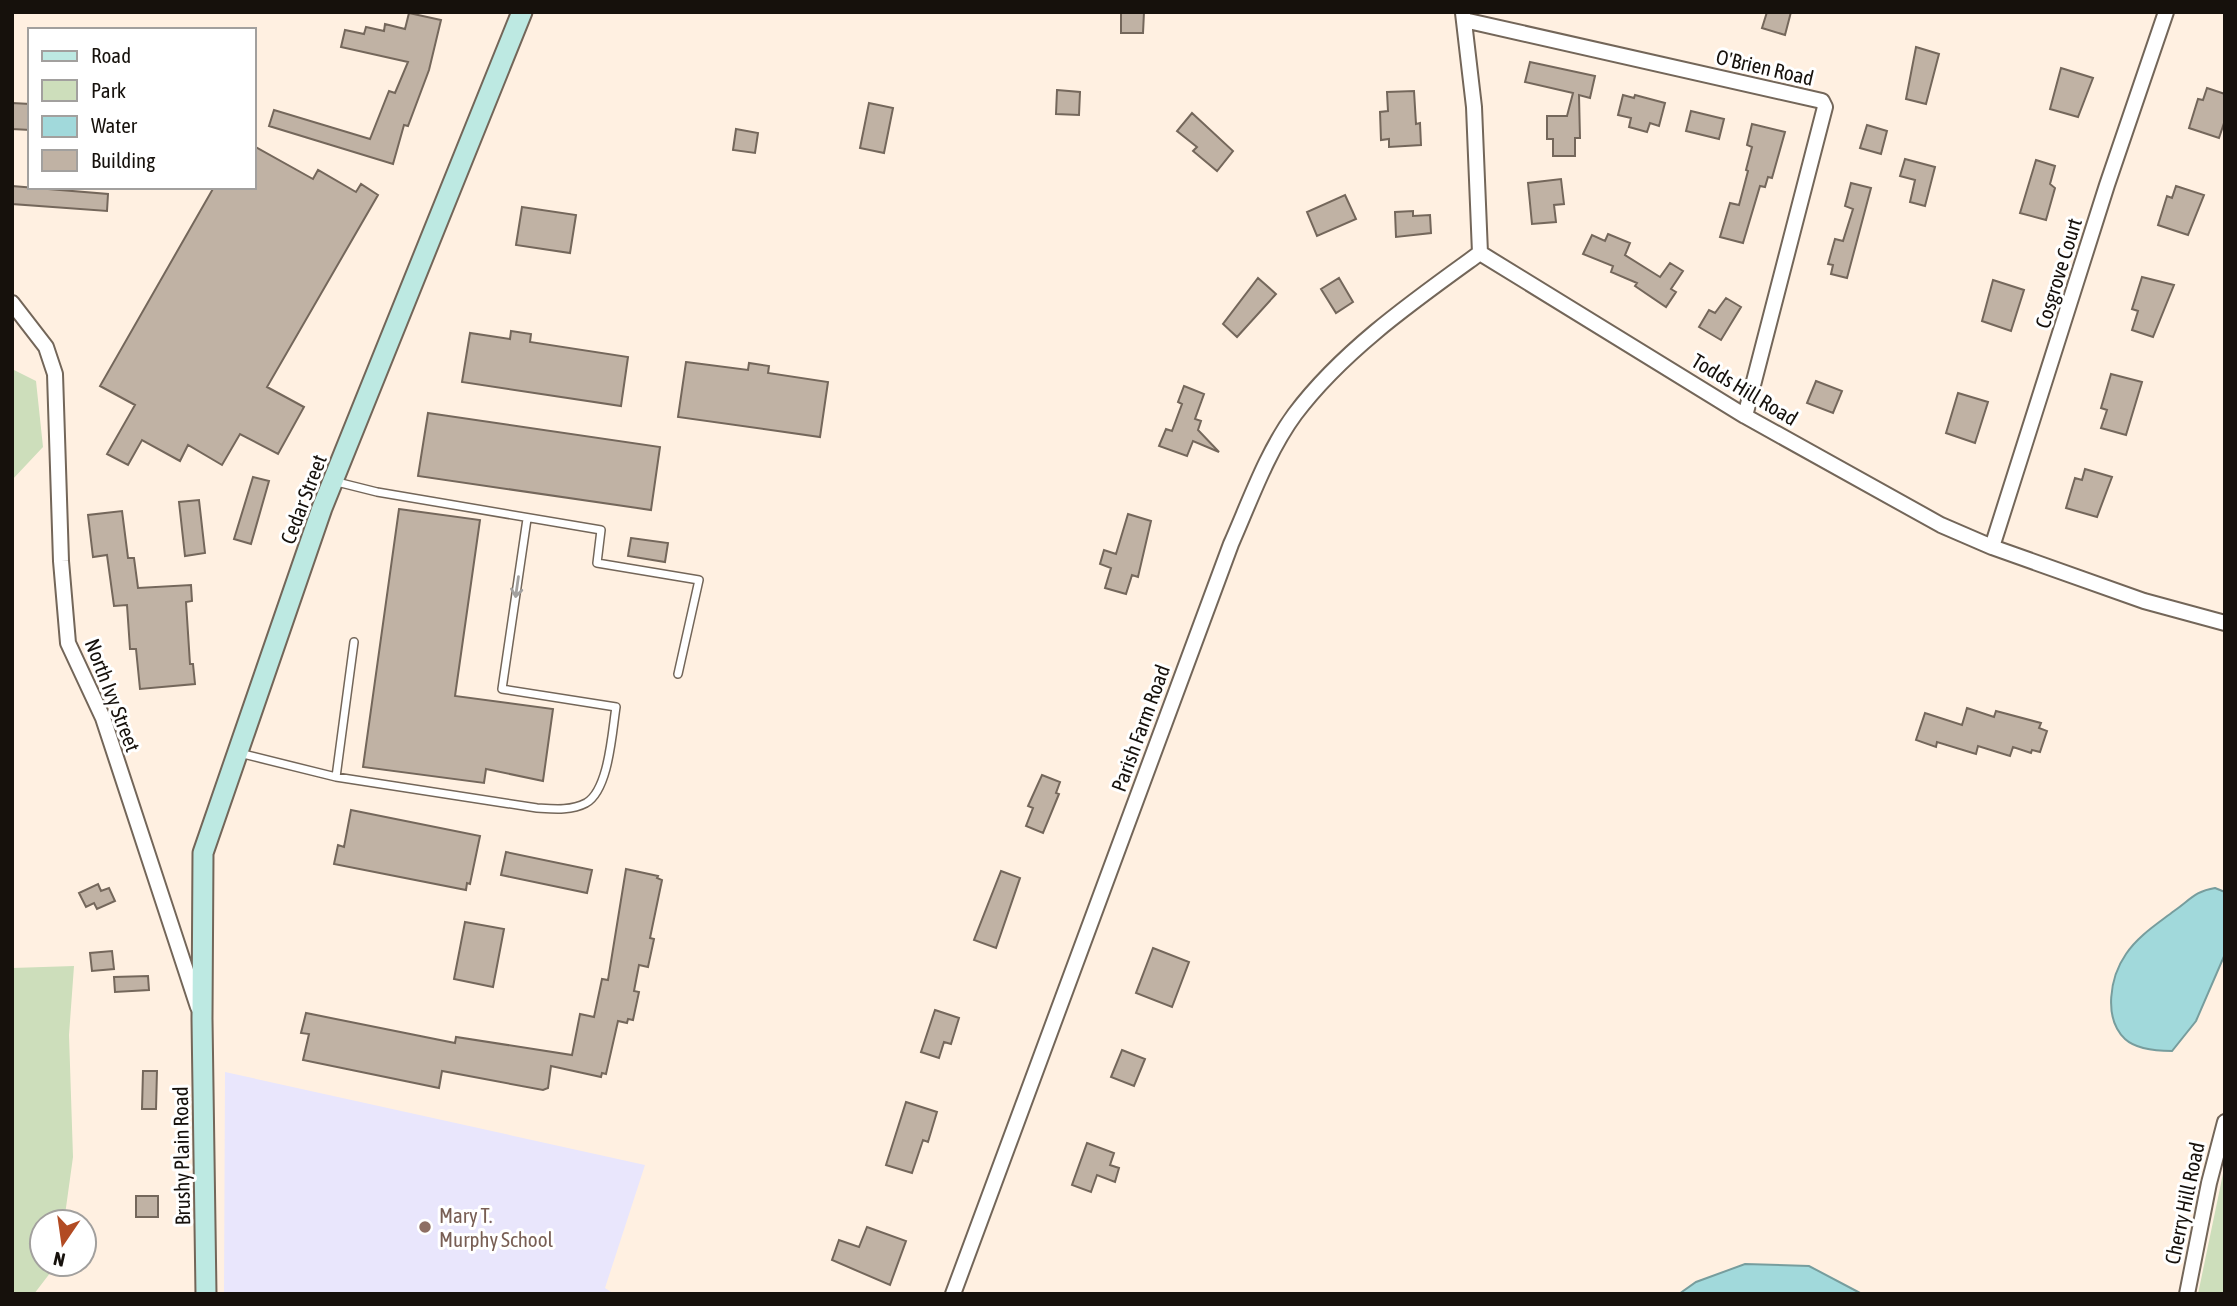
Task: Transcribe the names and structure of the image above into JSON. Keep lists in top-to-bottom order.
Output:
{
  "streets": {
    "main road": ["Cedar Street", "Brushy Plain Road"],
    "street": [
      "O'Brien Road",
      "Cosgrove Court",
      "Todds Hill Road",
      "North Ivy Street",
      "Parish Farm Road",
      "Cherry Hill Road"
    ]
  },
  "crossings": [
    ["O'Brien Road", "Todds Hill Road"],
    ["Cosgrove Court", "Todds Hill Road"],
    ["Todds Hill Road", "Parish Farm Road"],
    ["Cedar Street", "North Ivy Street"],
    ["Cedar Street", "Brushy Plain Road"],
    ["North Ivy Street", "Brushy Plain Road"]
  ],
  "places": ["Mary T. Murphy School"],
  "legend": [
    "Road",
    "Park",
    "Water",
    "Building"
  ],
  "north": "bottom"
}
